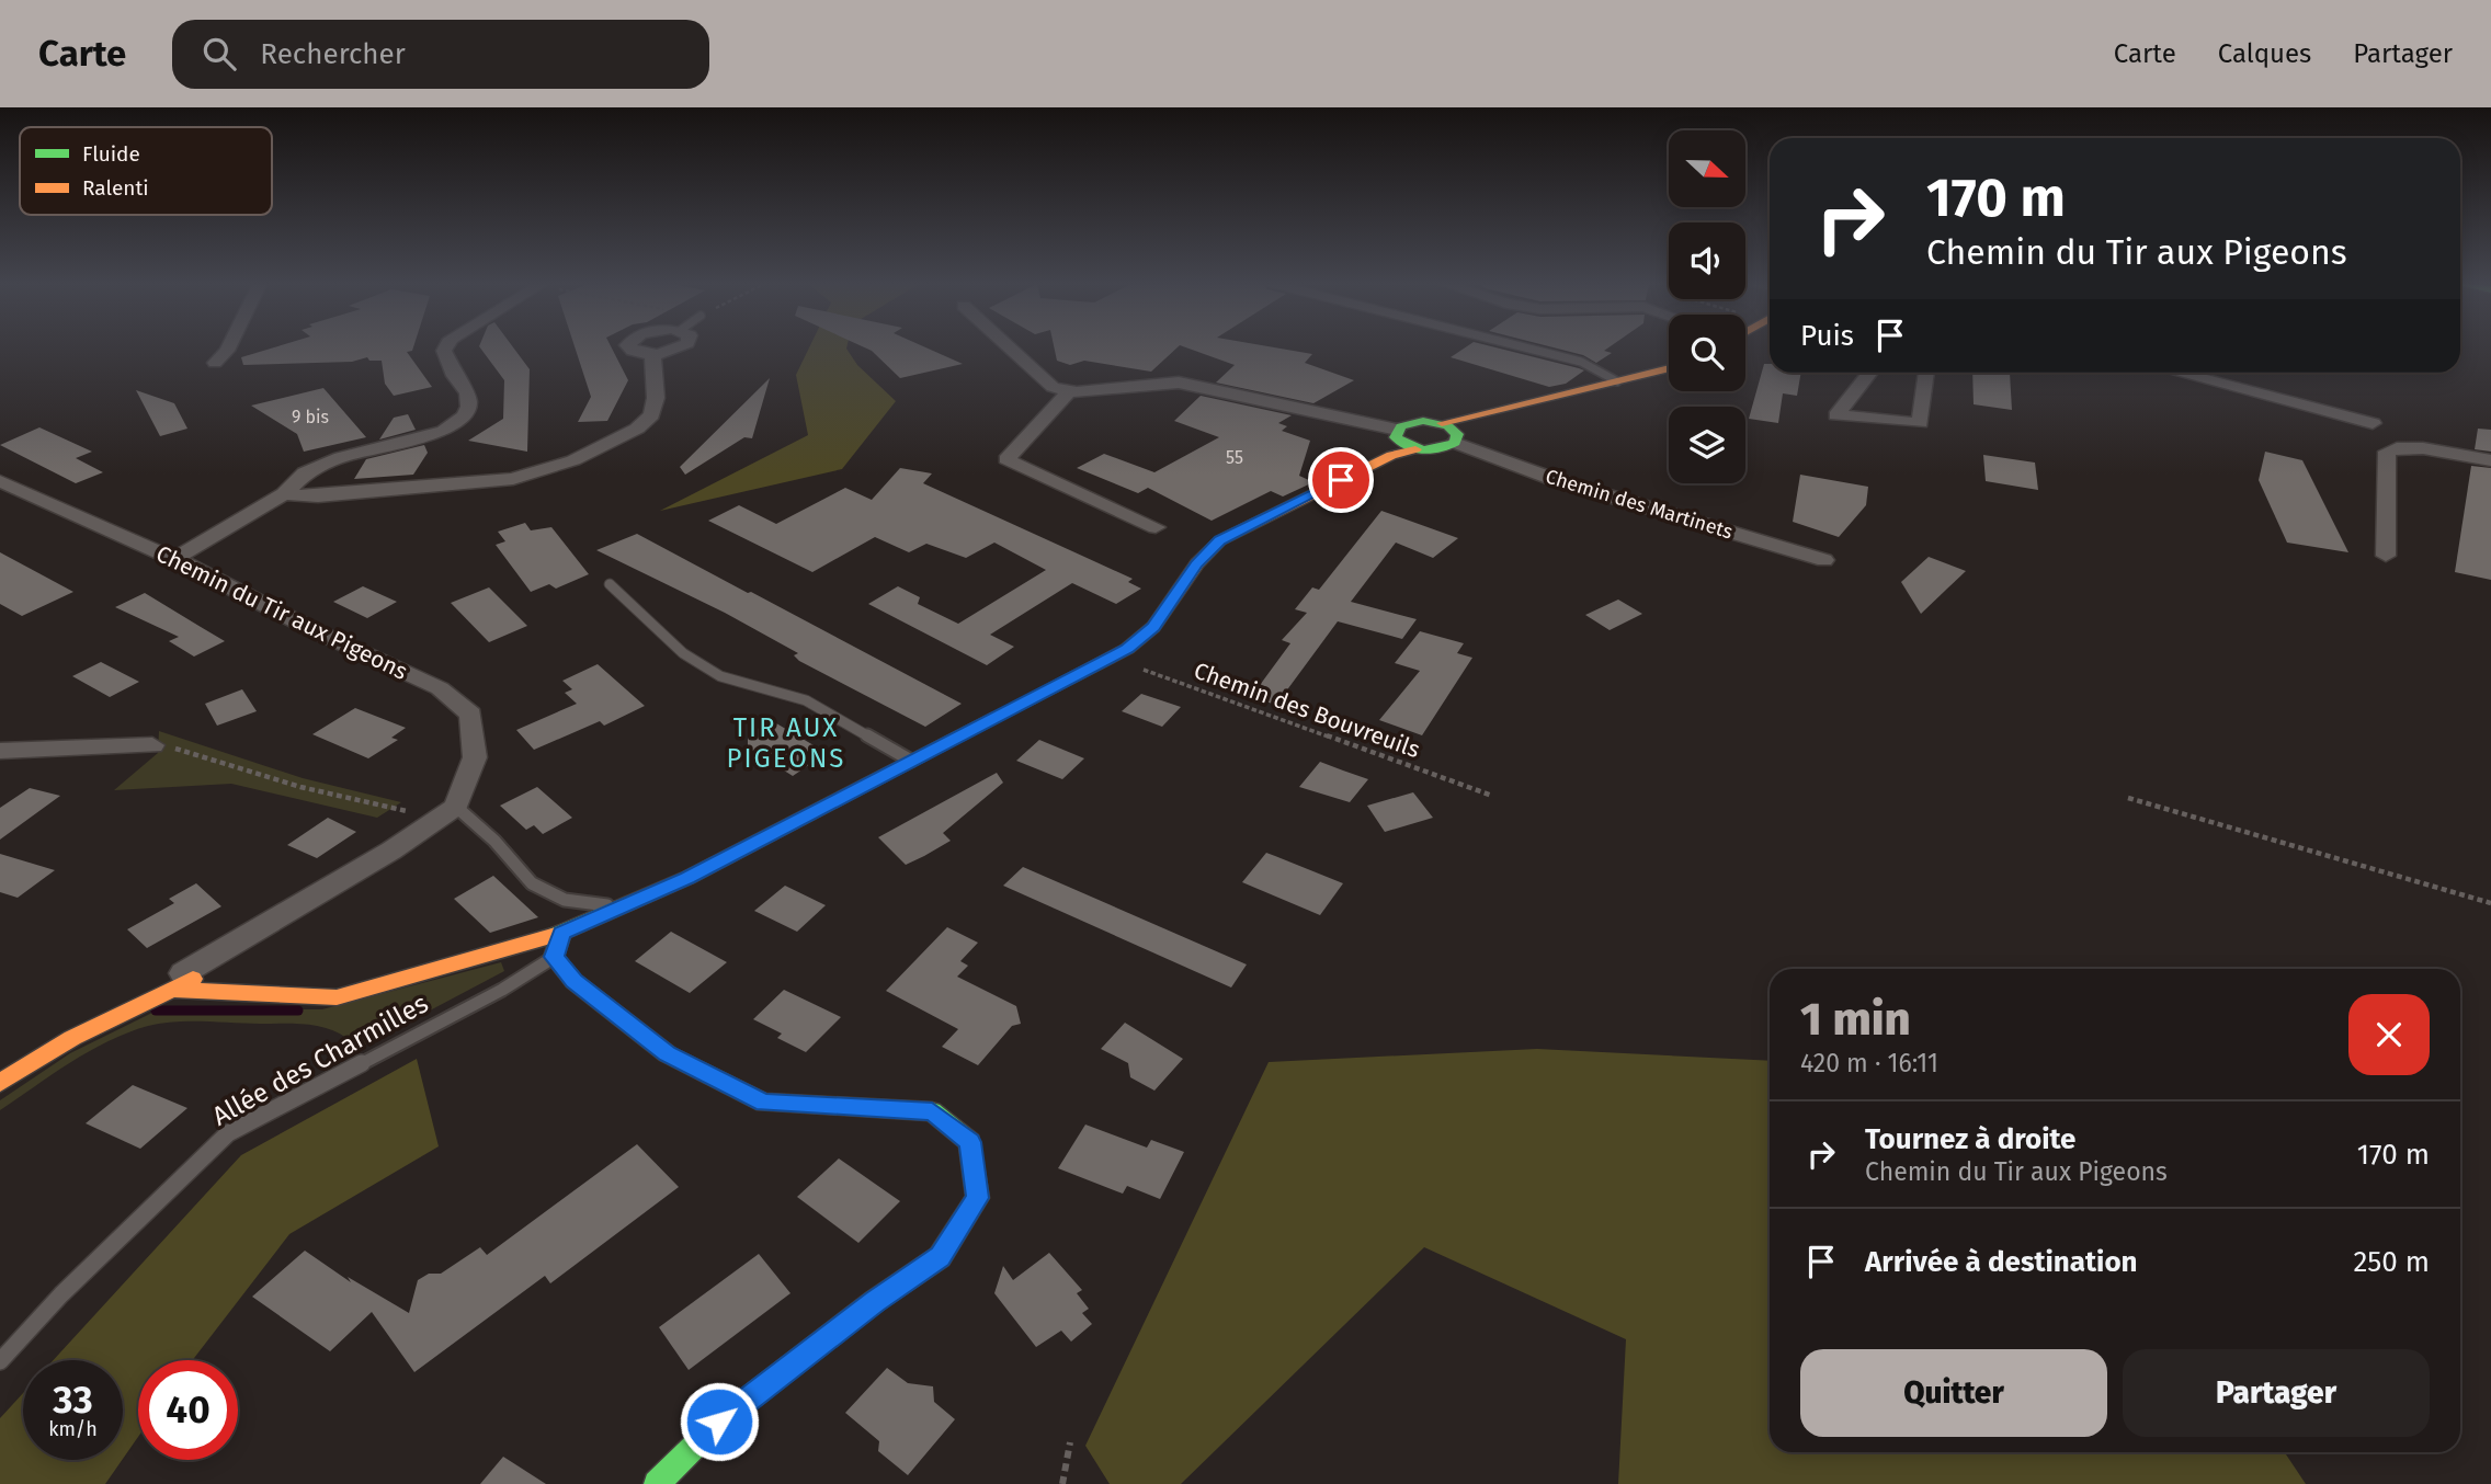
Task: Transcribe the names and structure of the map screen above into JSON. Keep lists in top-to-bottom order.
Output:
{
  "streets": {
    "street": ["Chemin des Martinets", "Chemin du Tir aux Pigeons"],
    "lane": ["Allée des Charmilles"],
    "path": ["Chemin des Bouvreuils"]
  },
  "districts": ["TIR AUX PIGEONS"],
  "house_numbers": ["9 bis", "55"],
  "legend": ["Fluide", "Ralenti"],
  "north": "right",
  "page": {
    "header": "Carte",
    "search": "Rechercher",
    "nav": ["Carte", "Calques", "Partager"],
    "turn": ["170 m", "Chemin du Tir aux Pigeons"],
    "then": "Puis",
    "heading": ["1 min", "420 m · 16:11"],
    "list": [
      {
        "name": "Tournez à droite",
        "note": "Chemin du Tir aux Pigeons",
        "value": "170 m"
      },
      {
        "name": "Arrivée à destination",
        "value": "250 m"
      }
    ],
    "buttons": ["Quitter", "Partager"],
    "speed": "33 km/h",
    "limit": "40"
  }
}
